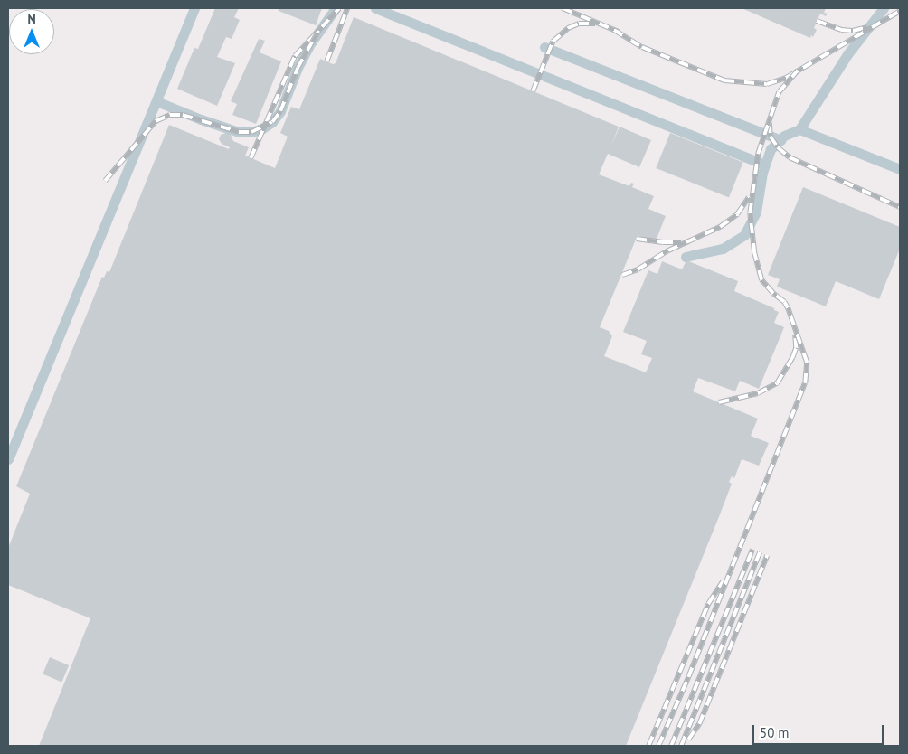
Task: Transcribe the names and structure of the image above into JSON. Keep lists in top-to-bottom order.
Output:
{
  "scale_bar": "50 m",
  "north": "top"
}
